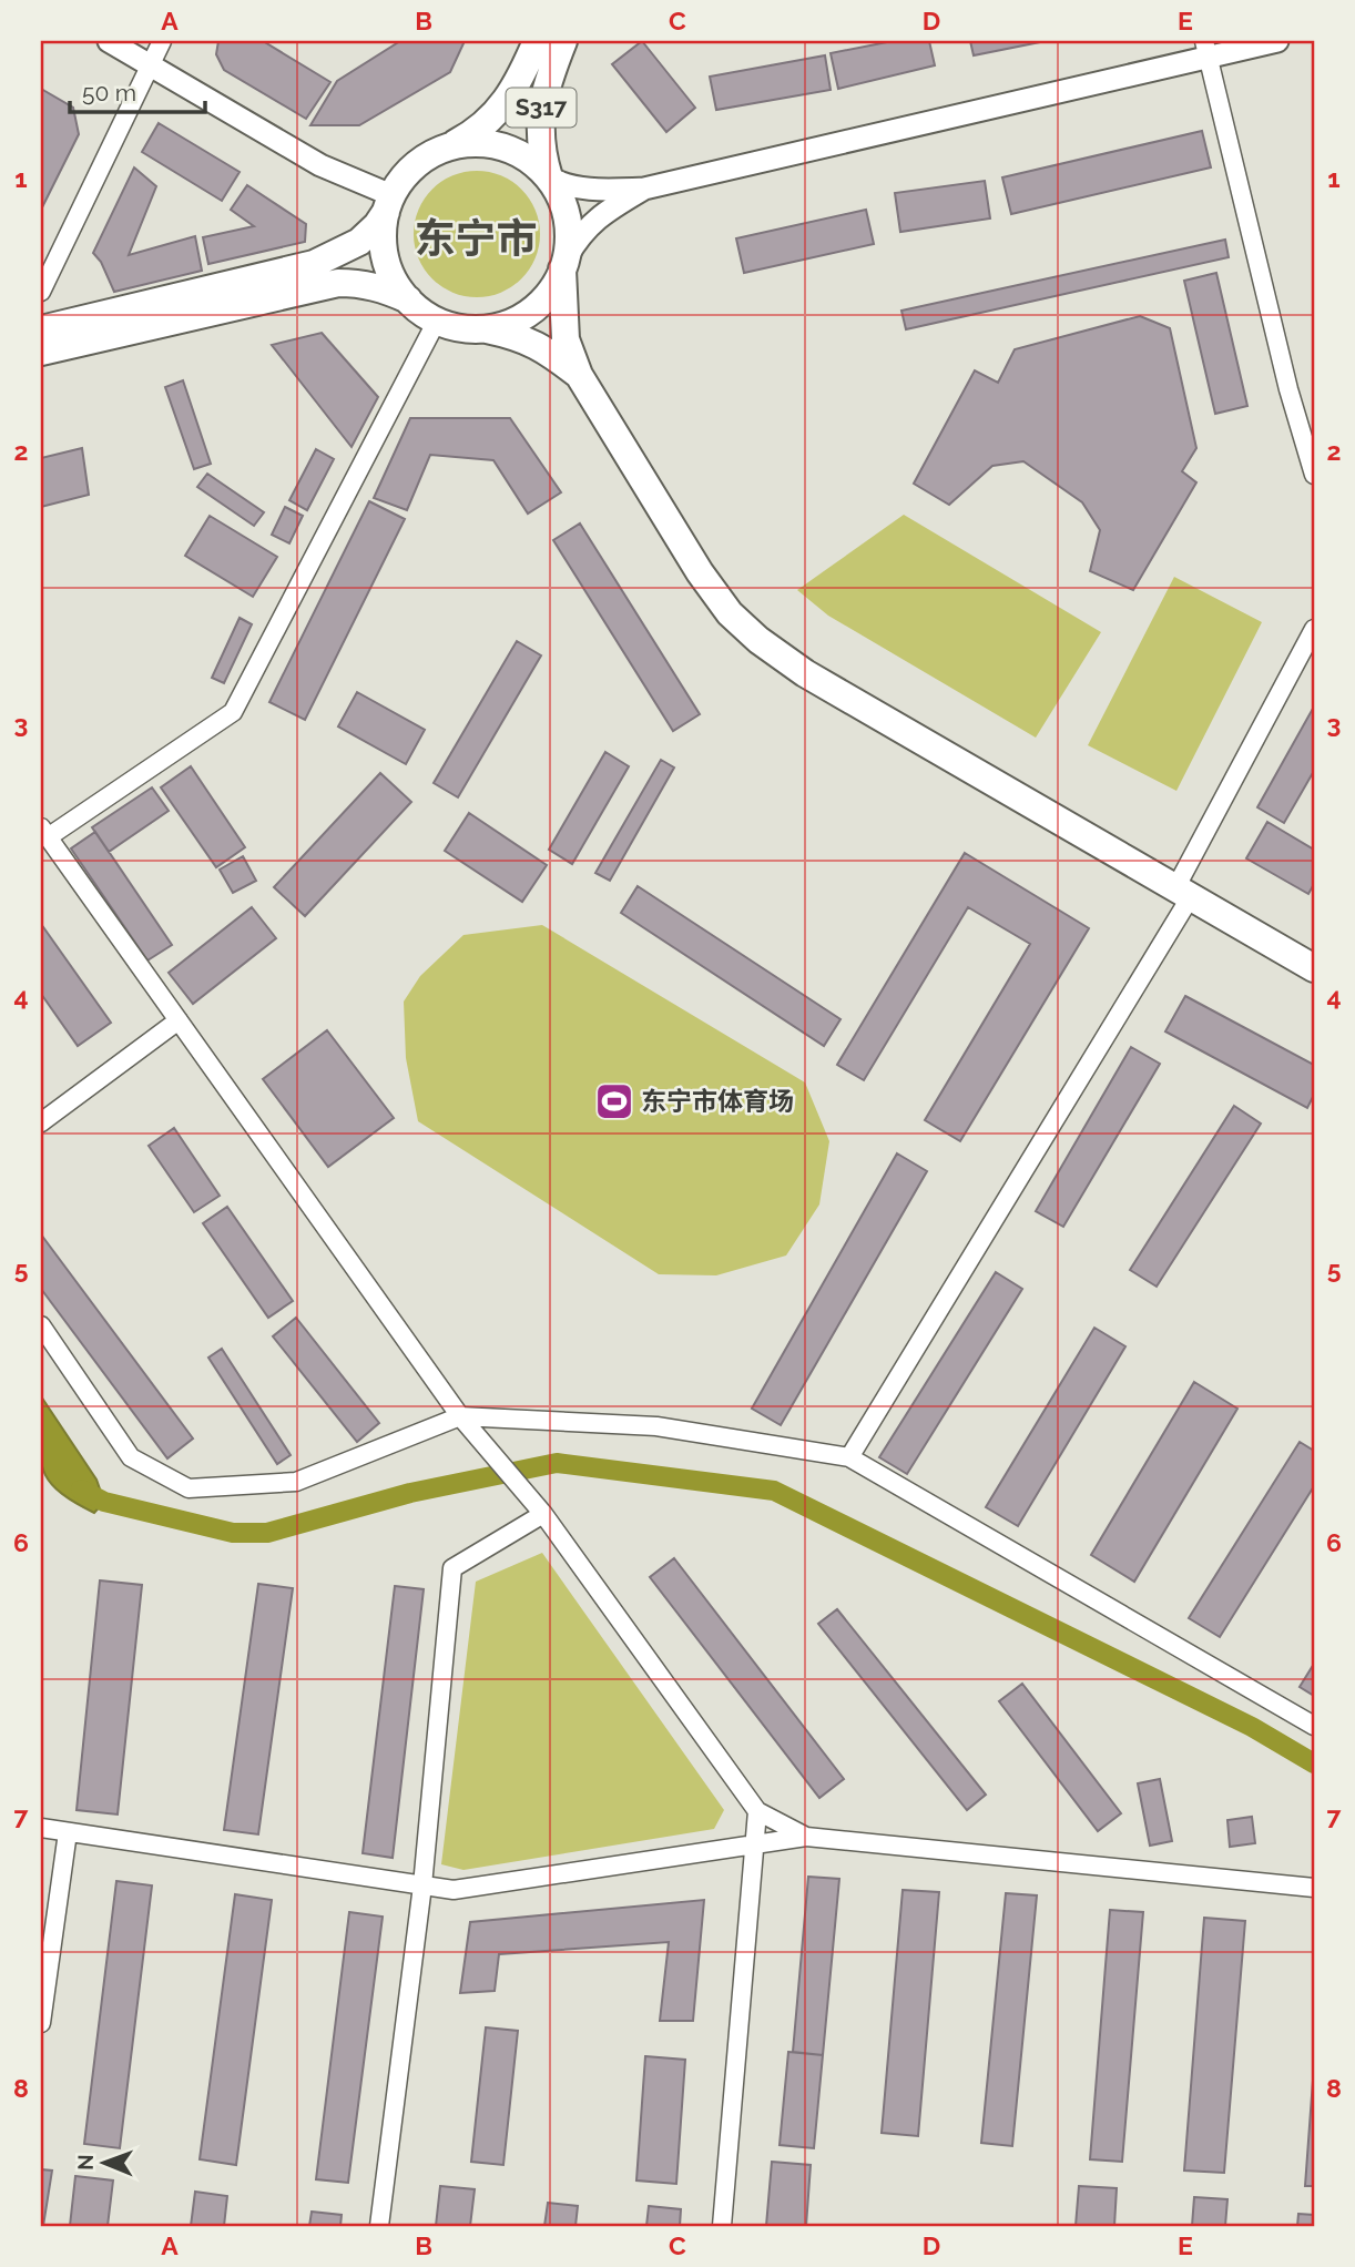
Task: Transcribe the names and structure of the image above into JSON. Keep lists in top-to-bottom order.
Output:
{
  "streets": {
    "highway": ["S317"]
  },
  "districts": ["东宁市"],
  "places": {
    "sports": ["东宁市体育场"]
  },
  "scale_bar": "50 m",
  "north": "left",
  "grid": {
    "columns": [
      "A",
      "B",
      "C",
      "D",
      "E"
    ],
    "rows": [
      "1",
      "2",
      "3",
      "4",
      "5",
      "6",
      "7",
      "8"
    ]
  }
}
